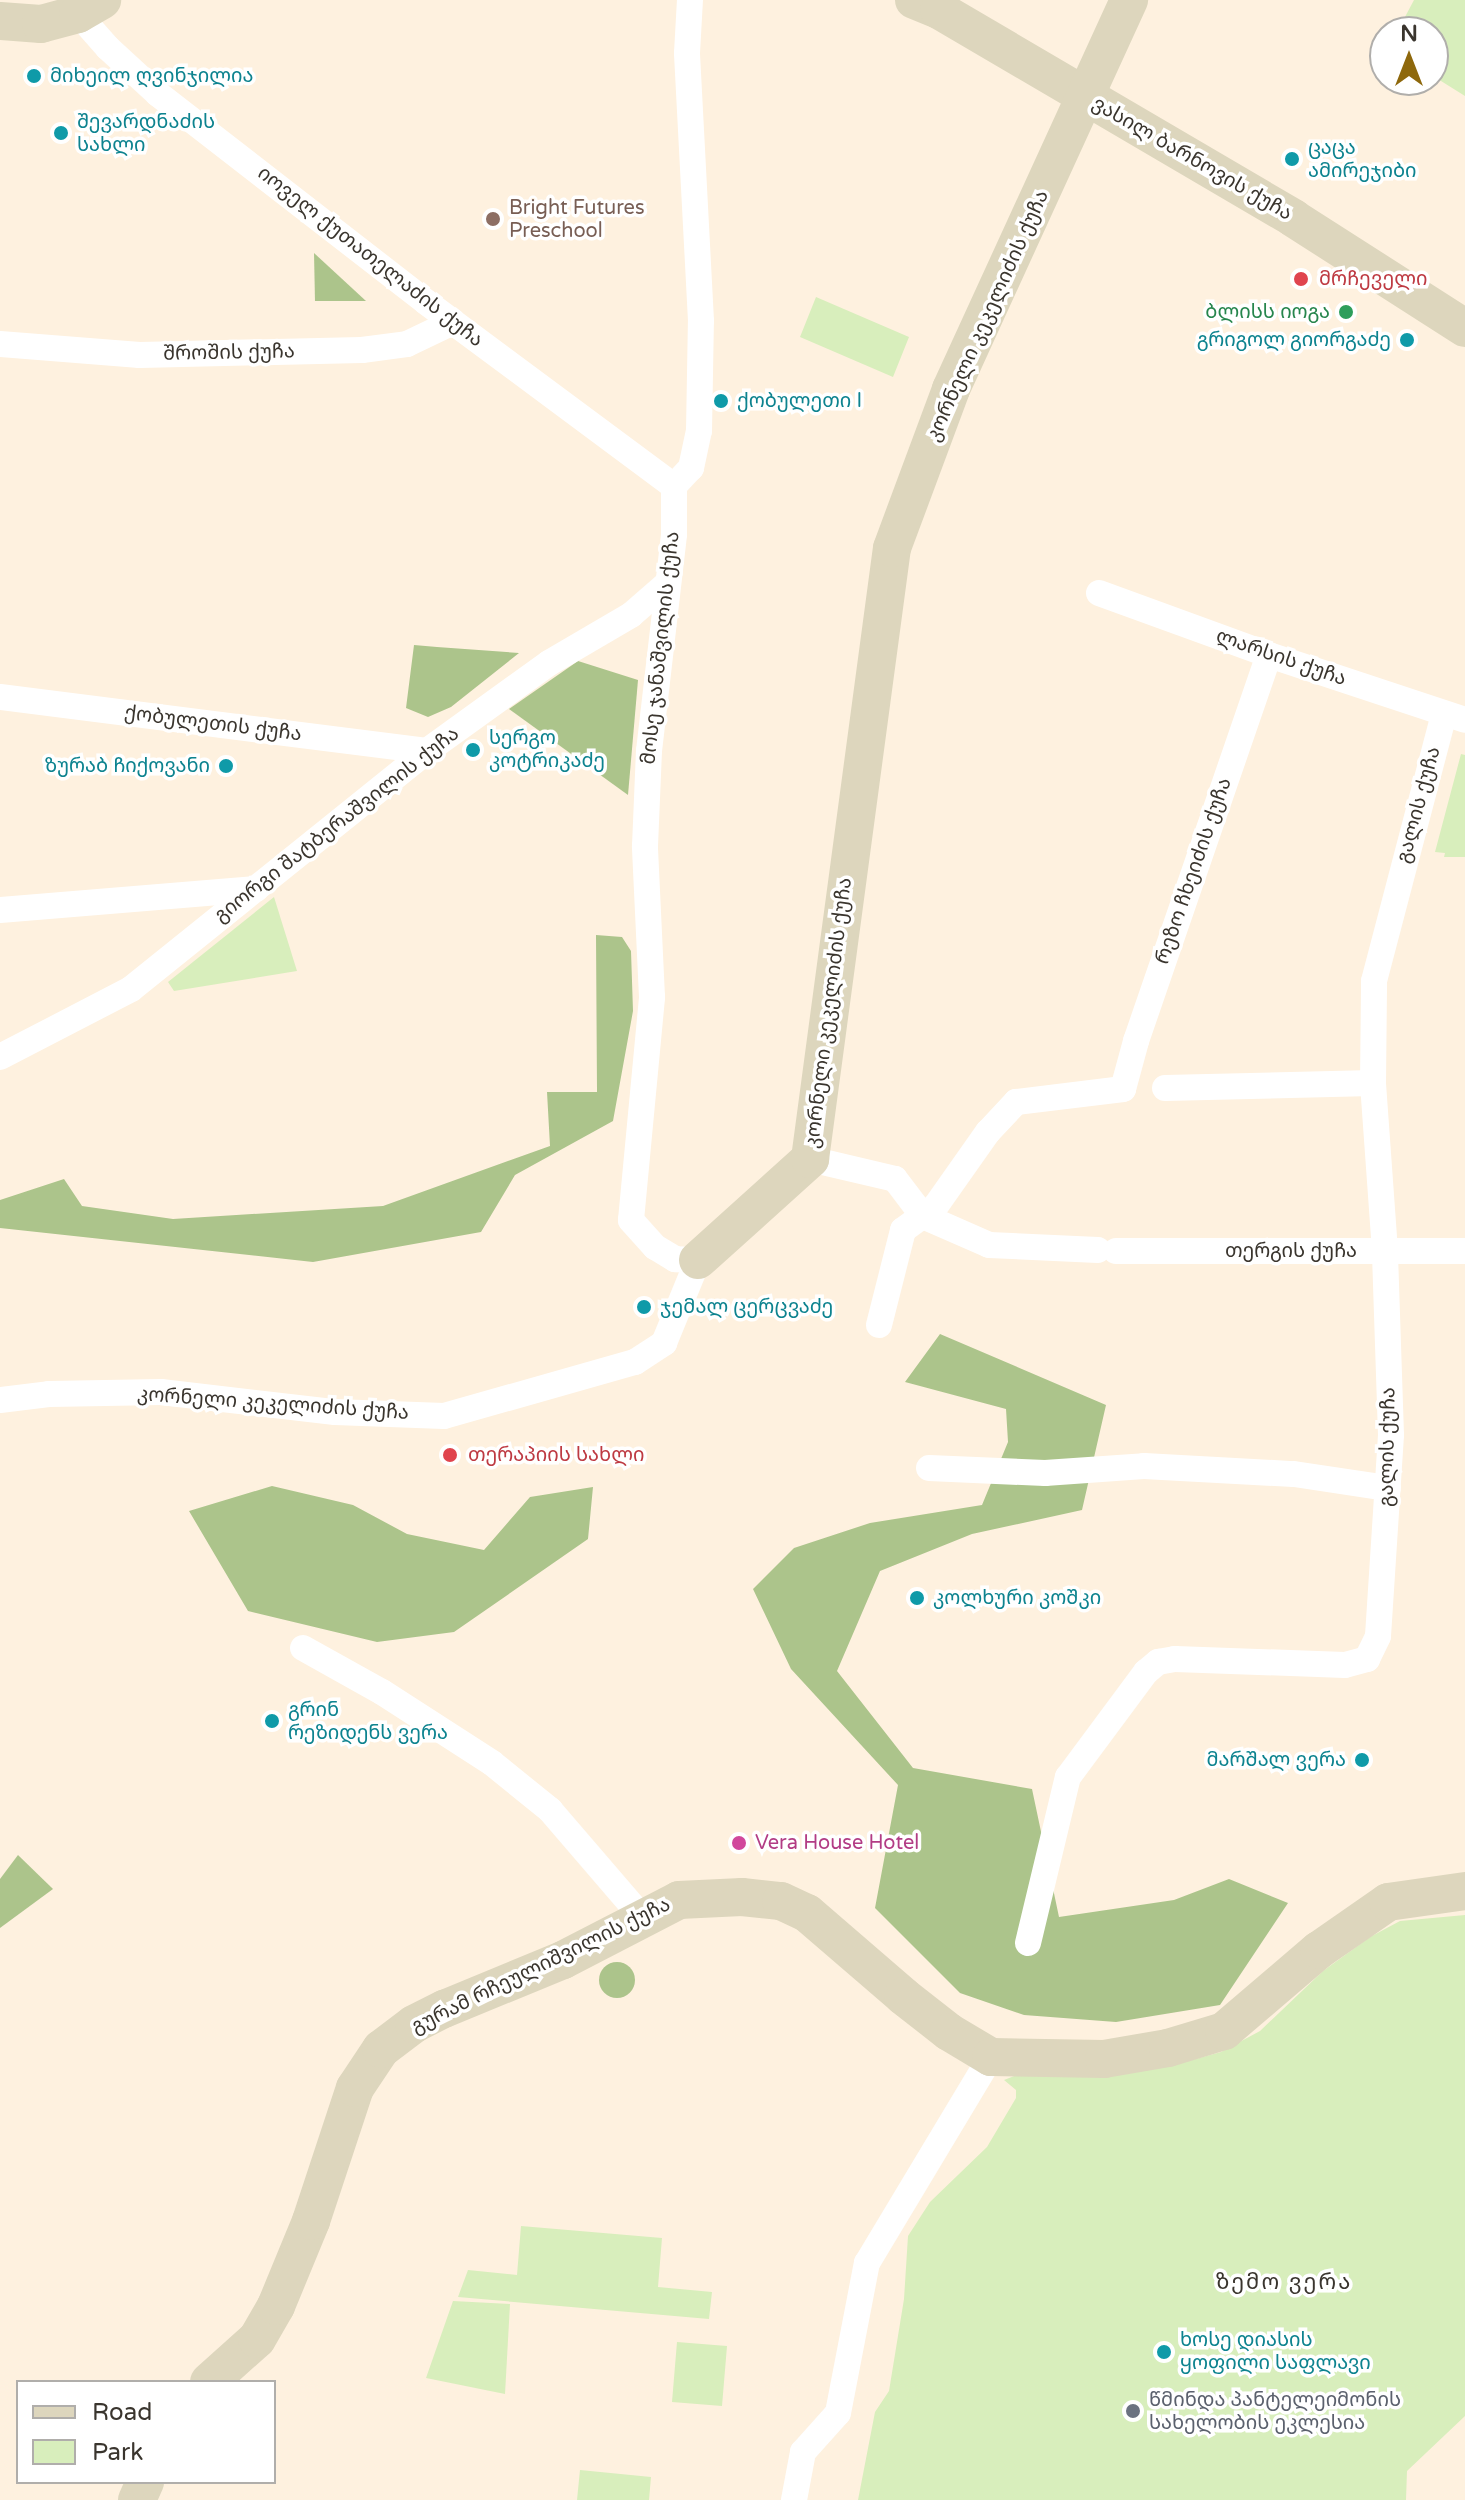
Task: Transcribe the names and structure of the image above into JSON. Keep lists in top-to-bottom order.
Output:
{
  "streets": {
    "street": [
      "ვასილ ბარნოვის ქუჩა",
      "იოველ ქუთათელაძის ქუჩა",
      "კორნელი კეკელიძის ქუჩა",
      "შროშის ქუჩა",
      "მოსე ჯანაშვილის ქუჩა",
      "ლარსის ქუჩა",
      "ქობულეთის ქუჩა",
      "გალის ქუჩა",
      "გიორგი შატბერაშვილის ქუჩა",
      "რეზო ჩხეიძის ქუჩა",
      "თერგის ქუჩა",
      "გურამ რჩეულიშვილის ქუჩა"
    ]
  },
  "crossings": [
    ["იოველ ქუთათელაძის ქუჩა", "შროშის ქუჩა"],
    ["იოველ ქუთათელაძის ქუჩა", "მოსე ჯანაშვილის ქუჩა"],
    ["კორნელი კეკელიძის ქუჩა", "მოსე ჯანაშვილის ქუჩა"],
    ["კორნელი კეკელიძის ქუჩა", "თერგის ქუჩა"],
    ["მოსე ჯანაშვილის ქუჩა", "გიორგი შატბერაშვილის ქუჩა"],
    ["ლარსის ქუჩა", "გალის ქუჩა"],
    ["ლარსის ქუჩა", "რეზო ჩხეიძის ქუჩა"],
    ["ქობულეთის ქუჩა", "გიორგი შატბერაშვილის ქუჩა"],
    ["გალის ქუჩა", "თერგის ქუჩა"],
    ["რეზო ჩხეიძის ქუჩა", "თერგის ქუჩა"]
  ],
  "districts": ["ზემო ვერა"],
  "places": [
    "მიხეილ ღვინჯილია",
    "შევარდნაძის სახლი",
    "ცაცა ამირეჯიბი",
    "Bright Futures Preschool",
    "მრჩეველი",
    "ბლისს იოგა",
    "გრიგოლ გიორგაძე",
    "ქობულეთი I",
    "სერგო კოტრიკაძე",
    "ზურაბ ჩიქოვანი",
    "ჯემალ ცერცვაძე",
    "თერაპიის სახლი",
    "კოლხური კოშკი",
    "გრინ რეზიდენს ვერა",
    "მარშალ ვერა",
    "Vera House Hotel",
    "ხოსე დიასის ყოფილი საფლავი",
    "წმინდა პანტელეიმონის სახელობის ეკლესია"
  ],
  "legend": ["Road", "Park"],
  "north": "top"
}
